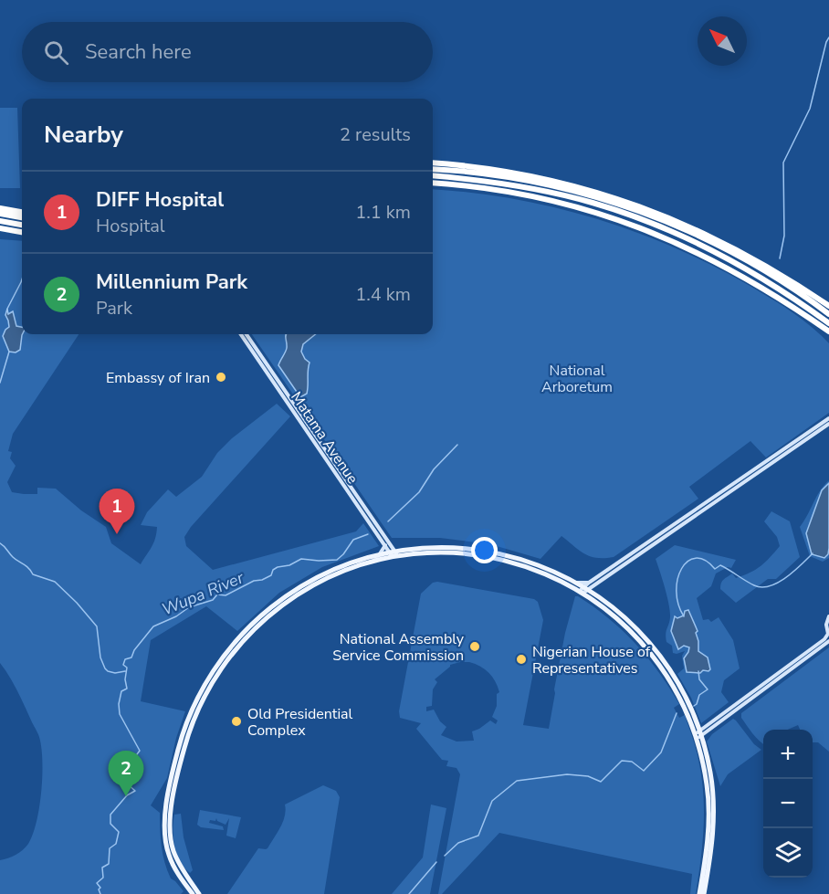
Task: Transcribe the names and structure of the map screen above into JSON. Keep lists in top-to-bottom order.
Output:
{
  "streets": {
    "main road": ["Matama Avenue"]
  },
  "water": ["Wupa River"],
  "parks": ["National Arboretum"],
  "places": [
    "Embassy of Iran",
    "National Assembly Service Commission",
    "Nigerian House of Representatives",
    "Old Presidential Complex"
  ],
  "north": "top left",
  "page": {
    "search": "Search here",
    "heading": ["Nearby", "2 results"],
    "list": [
      {
        "mark": "1",
        "name": "DIFF Hospital",
        "note": "Hospital",
        "value": "1.1 km"
      },
      {
        "mark": "2",
        "name": "Millennium Park",
        "note": "Park",
        "value": "1.4 km"
      }
    ],
    "pins": ["1", "2"],
    "map_buttons": ["+", "−"]
  }
}
